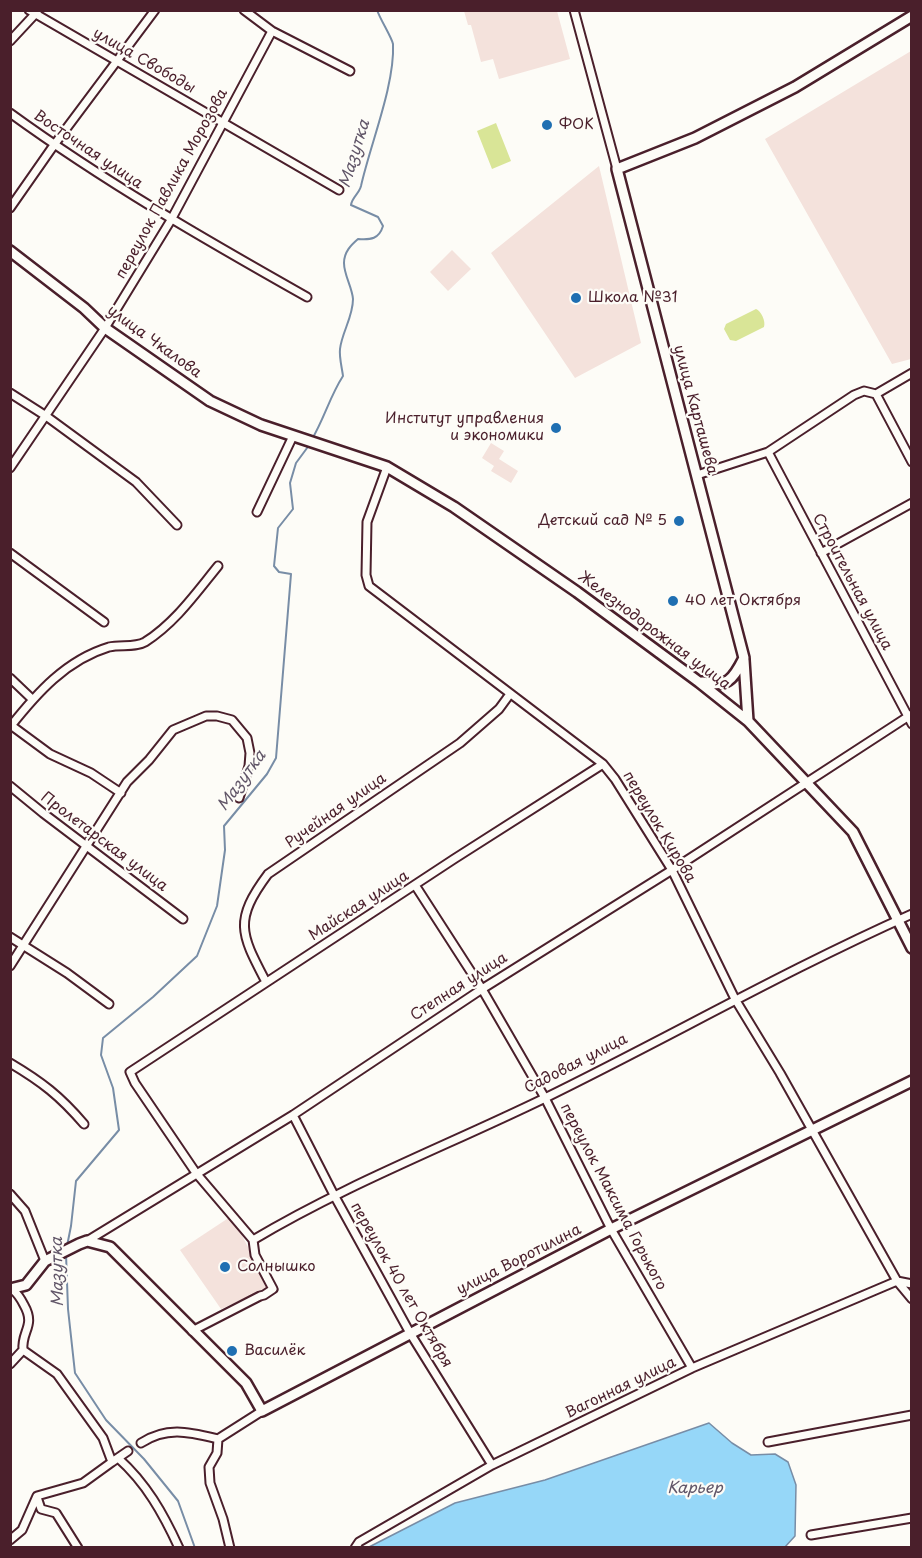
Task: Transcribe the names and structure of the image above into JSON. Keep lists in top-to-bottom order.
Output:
{
  "streets": {
    "street": [
      "улица Свободы",
      "Восточная улица",
      "переулок Павлика Морозова",
      "улица Чкалова",
      "улица Карташева",
      "Строительная улица",
      "Железнодорожная улица",
      "Ручейная улица",
      "переулок Кирова",
      "Пролетарская улица",
      "Майская улица",
      "Степная улица",
      "Садовая улица",
      "переулок Максима Горького",
      "улица Воротилина",
      "переулок 40 лет Октября",
      "Вагонная улица"
    ]
  },
  "crossings": [
    ["улица Свободы", "переулок Павлика Морозова"],
    ["Восточная улица", "переулок Павлика Морозова"],
    ["переулок Павлика Морозова", "улица Чкалова"],
    ["улица Чкалова", "Железнодорожная улица"],
    ["улица Карташева", "Железнодорожная улица"],
    ["Строительная улица", "Степная улица"],
    ["Железнодорожная улица", "переулок Кирова"],
    ["Железнодорожная улица", "Степная улица"],
    ["Железнодорожная улица", "Садовая улица"],
    ["Ручейная улица", "переулок Кирова"],
    ["Ручейная улица", "Майская улица"],
    ["переулок Кирова", "Майская улица"],
    ["переулок Кирова", "Степная улица"],
    ["переулок Кирова", "Садовая улица"],
    ["переулок Кирова", "улица Воротилина"],
    ["переулок Кирова", "Вагонная улица"],
    ["Майская улица", "Степная улица"],
    ["Майская улица", "переулок Максима Горького"],
    ["Степная улица", "переулок Максима Горького"],
    ["Степная улица", "переулок 40 лет Октября"],
    ["Садовая улица", "переулок Максима Горького"],
    ["Садовая улица", "переулок 40 лет Октября"],
    ["переулок Максима Горького", "улица Воротилина"],
    ["переулок Максима Горького", "Вагонная улица"],
    ["улица Воротилина", "переулок 40 лет Октября"],
    ["переулок 40 лет Октября", "Вагонная улица"]
  ],
  "water": ["Мазутка", "Карьер"],
  "places": [
    "ФОК",
    "Школа №31",
    "Институт управления и экономики",
    "Детский сад № 5",
    "40 лет Октября",
    "Солнышко",
    "Василёк"
  ]
}
